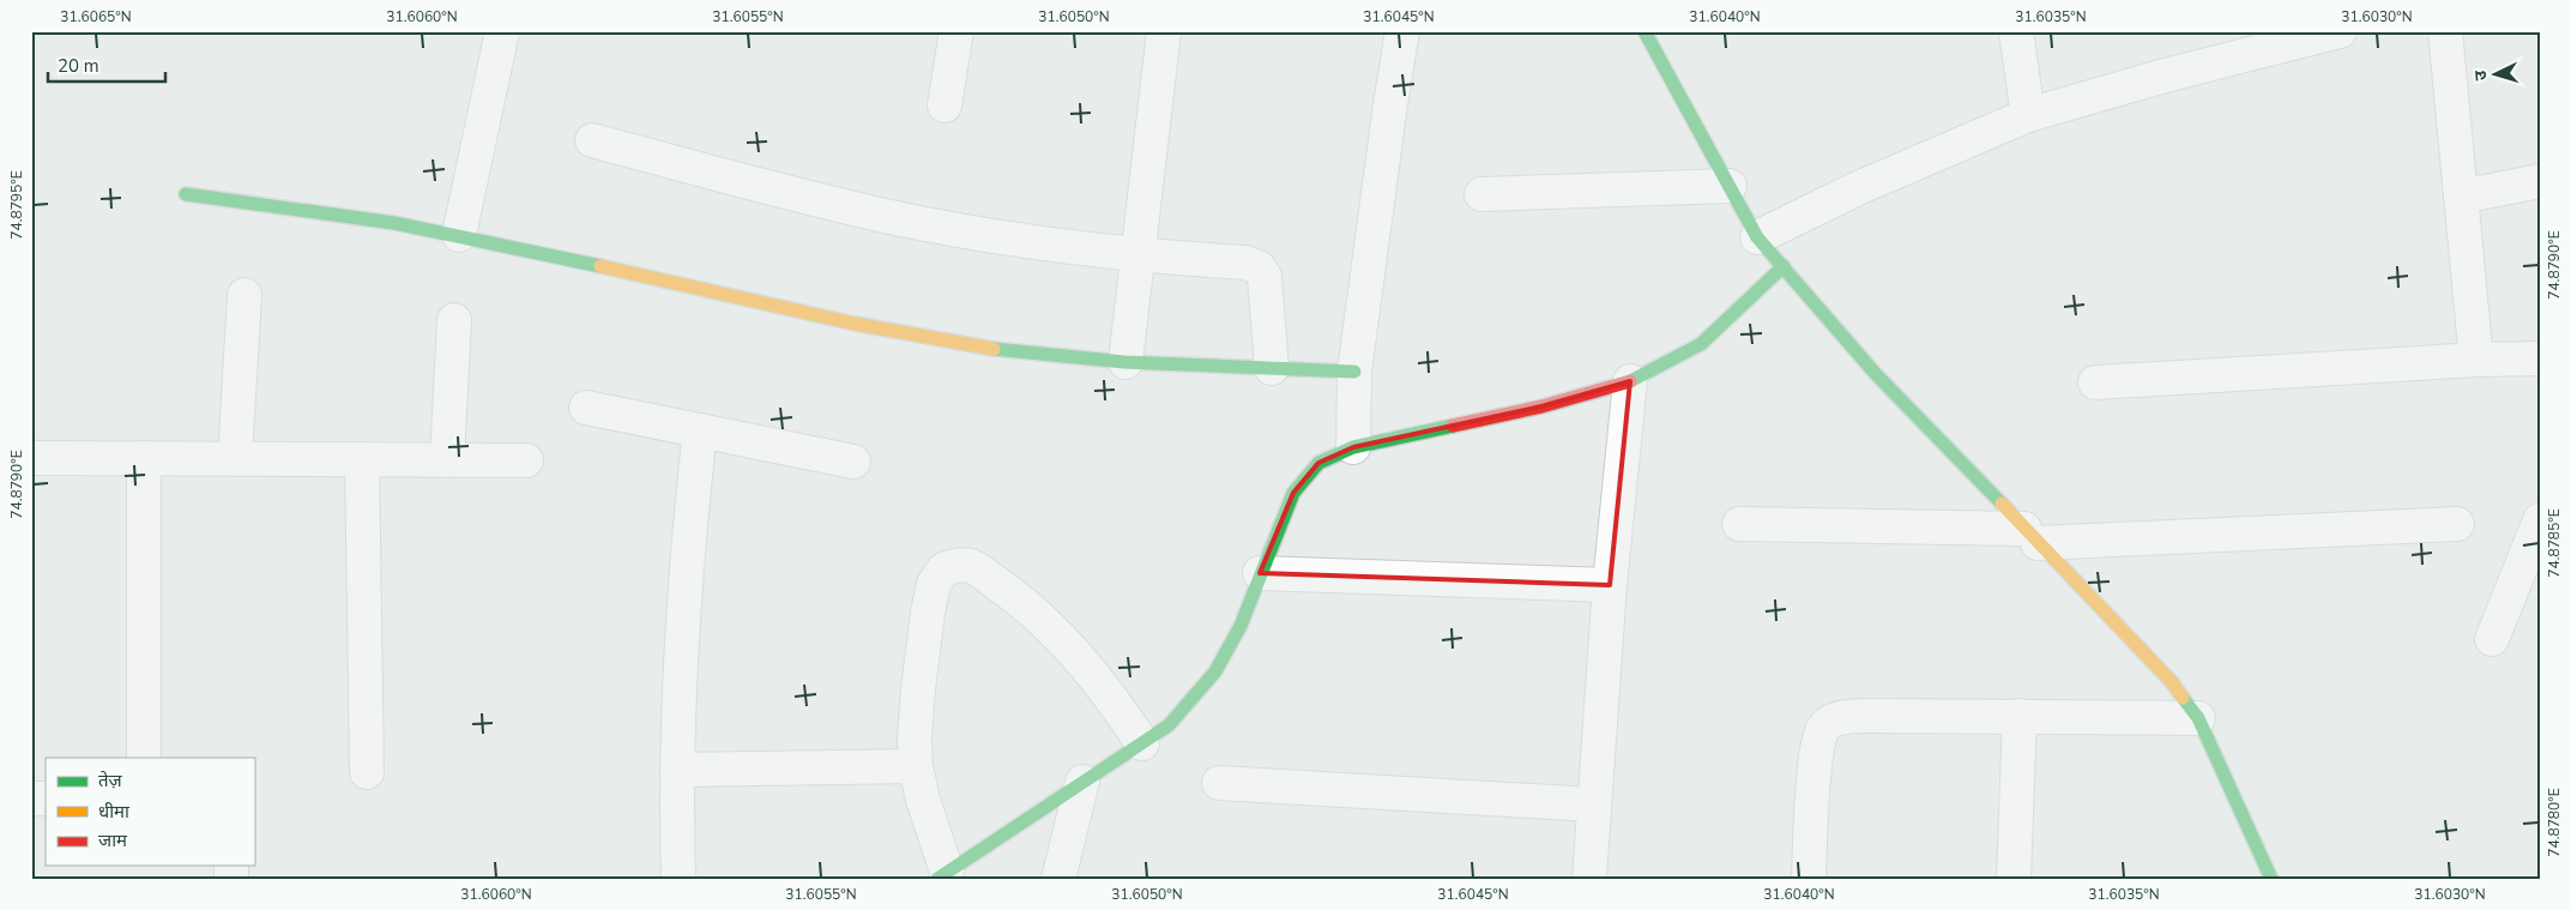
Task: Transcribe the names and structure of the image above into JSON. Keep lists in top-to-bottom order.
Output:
{
  "legend": ["तेज़", "धीमा", "जाम"],
  "scale_bar": "20 m",
  "north": "left",
  "coordinates": [
    "31.6065°N",
    "31.6060°N",
    "31.6055°N",
    "31.6050°N",
    "31.6045°N",
    "31.6040°N",
    "31.6035°N",
    "31.6030°N",
    "74.8795°E",
    "74.8790°E",
    "74.8785°E",
    "74.8780°E"
  ]
}
